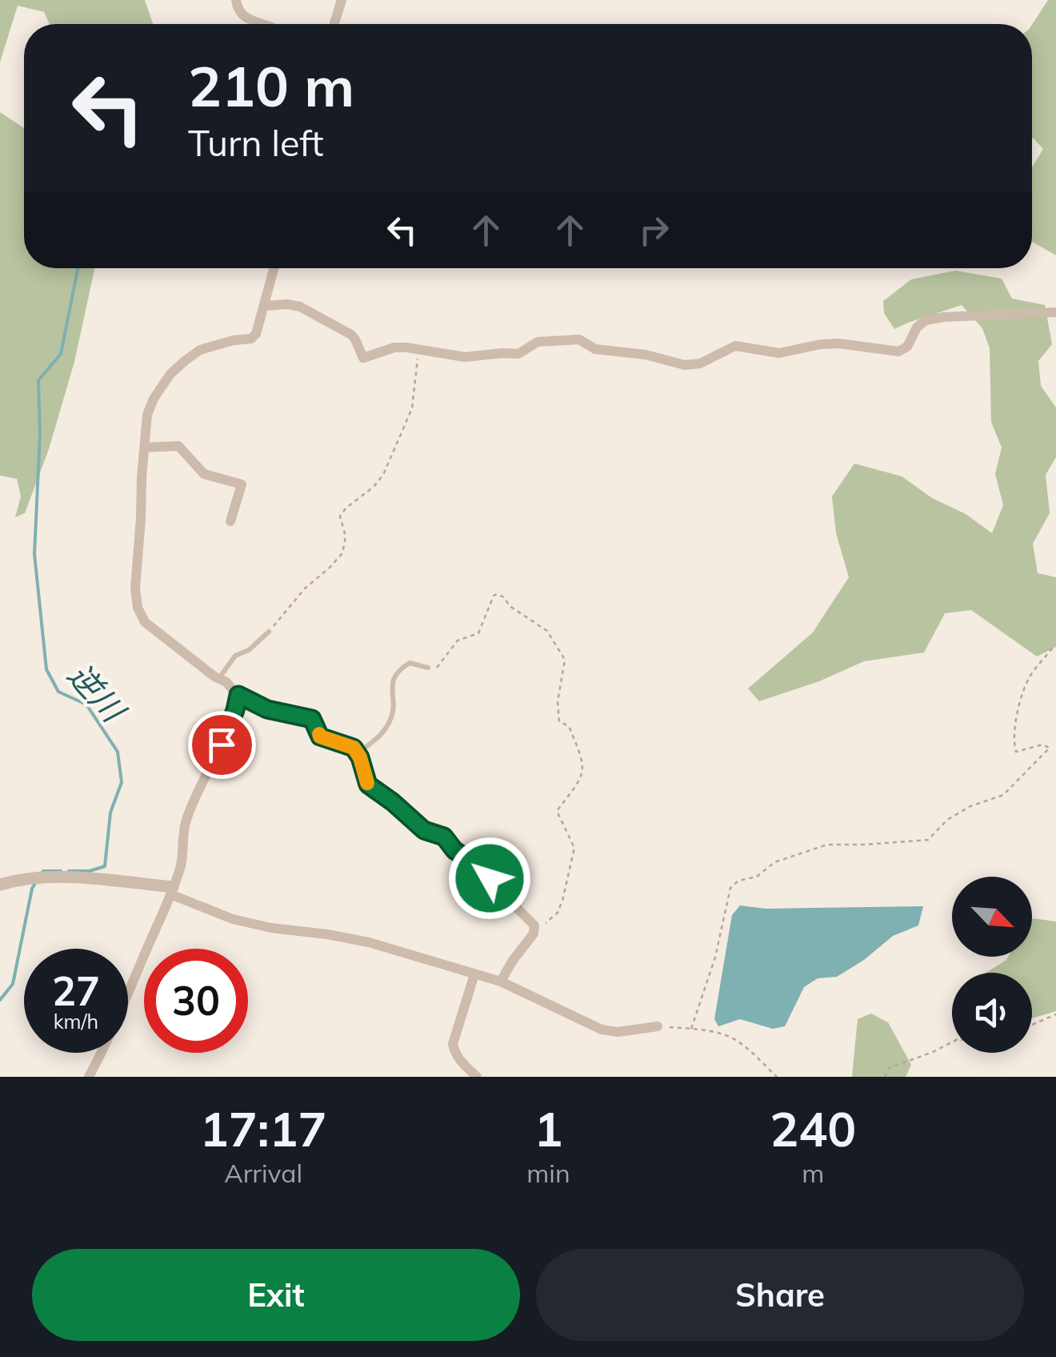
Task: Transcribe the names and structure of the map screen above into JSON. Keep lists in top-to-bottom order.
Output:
{
  "water": ["逆川"],
  "north": "bottom right",
  "page": {
    "turn": ["210 m", "Turn left"],
    "speed": "27 km/h",
    "limit": "30",
    "eta": [
      "17:17",
      "Arrival",
      "1",
      "min",
      "240",
      "m"
    ],
    "buttons": ["Exit", "Share"]
  }
}
